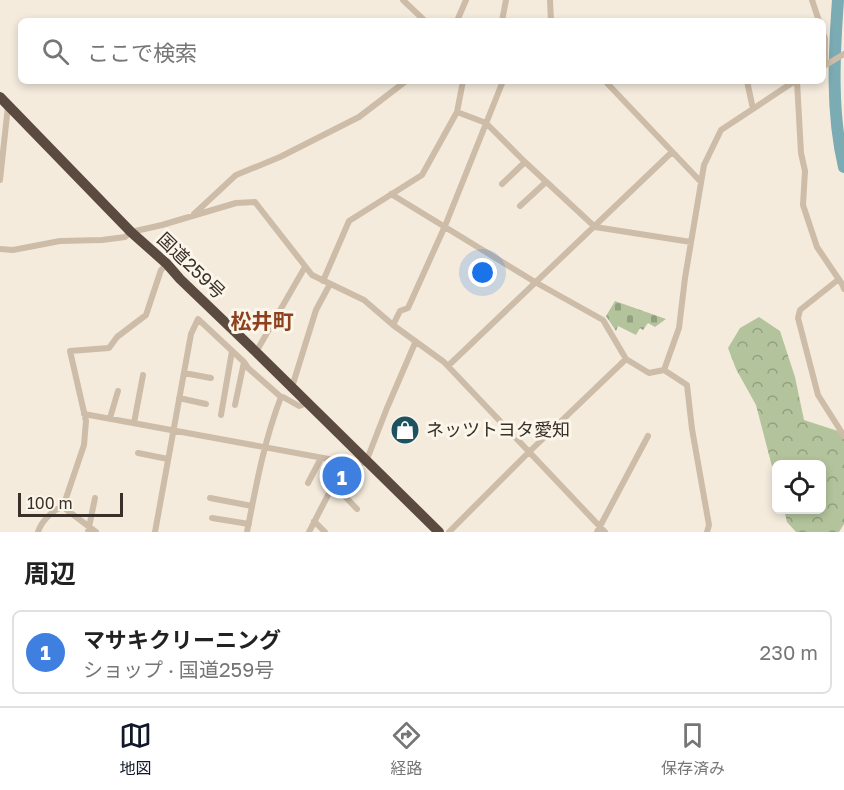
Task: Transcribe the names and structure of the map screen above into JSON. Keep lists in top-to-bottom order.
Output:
{
  "streets": {
    "highway": ["国道259号"]
  },
  "districts": ["松井町"],
  "places": {
    "shop": ["ネッツトヨタ愛知"]
  },
  "scale_bar": "100 m",
  "page": {
    "search": "ここで検索",
    "pins": "1",
    "scale": "100 m",
    "heading": "周辺",
    "list": [
      {
        "mark": "1",
        "name": "マサキクリーニング",
        "note": "ショップ · 国道259号",
        "value": "230 m"
      }
    ],
    "nav": ["地図", "経路", "保存済み"]
  }
}
